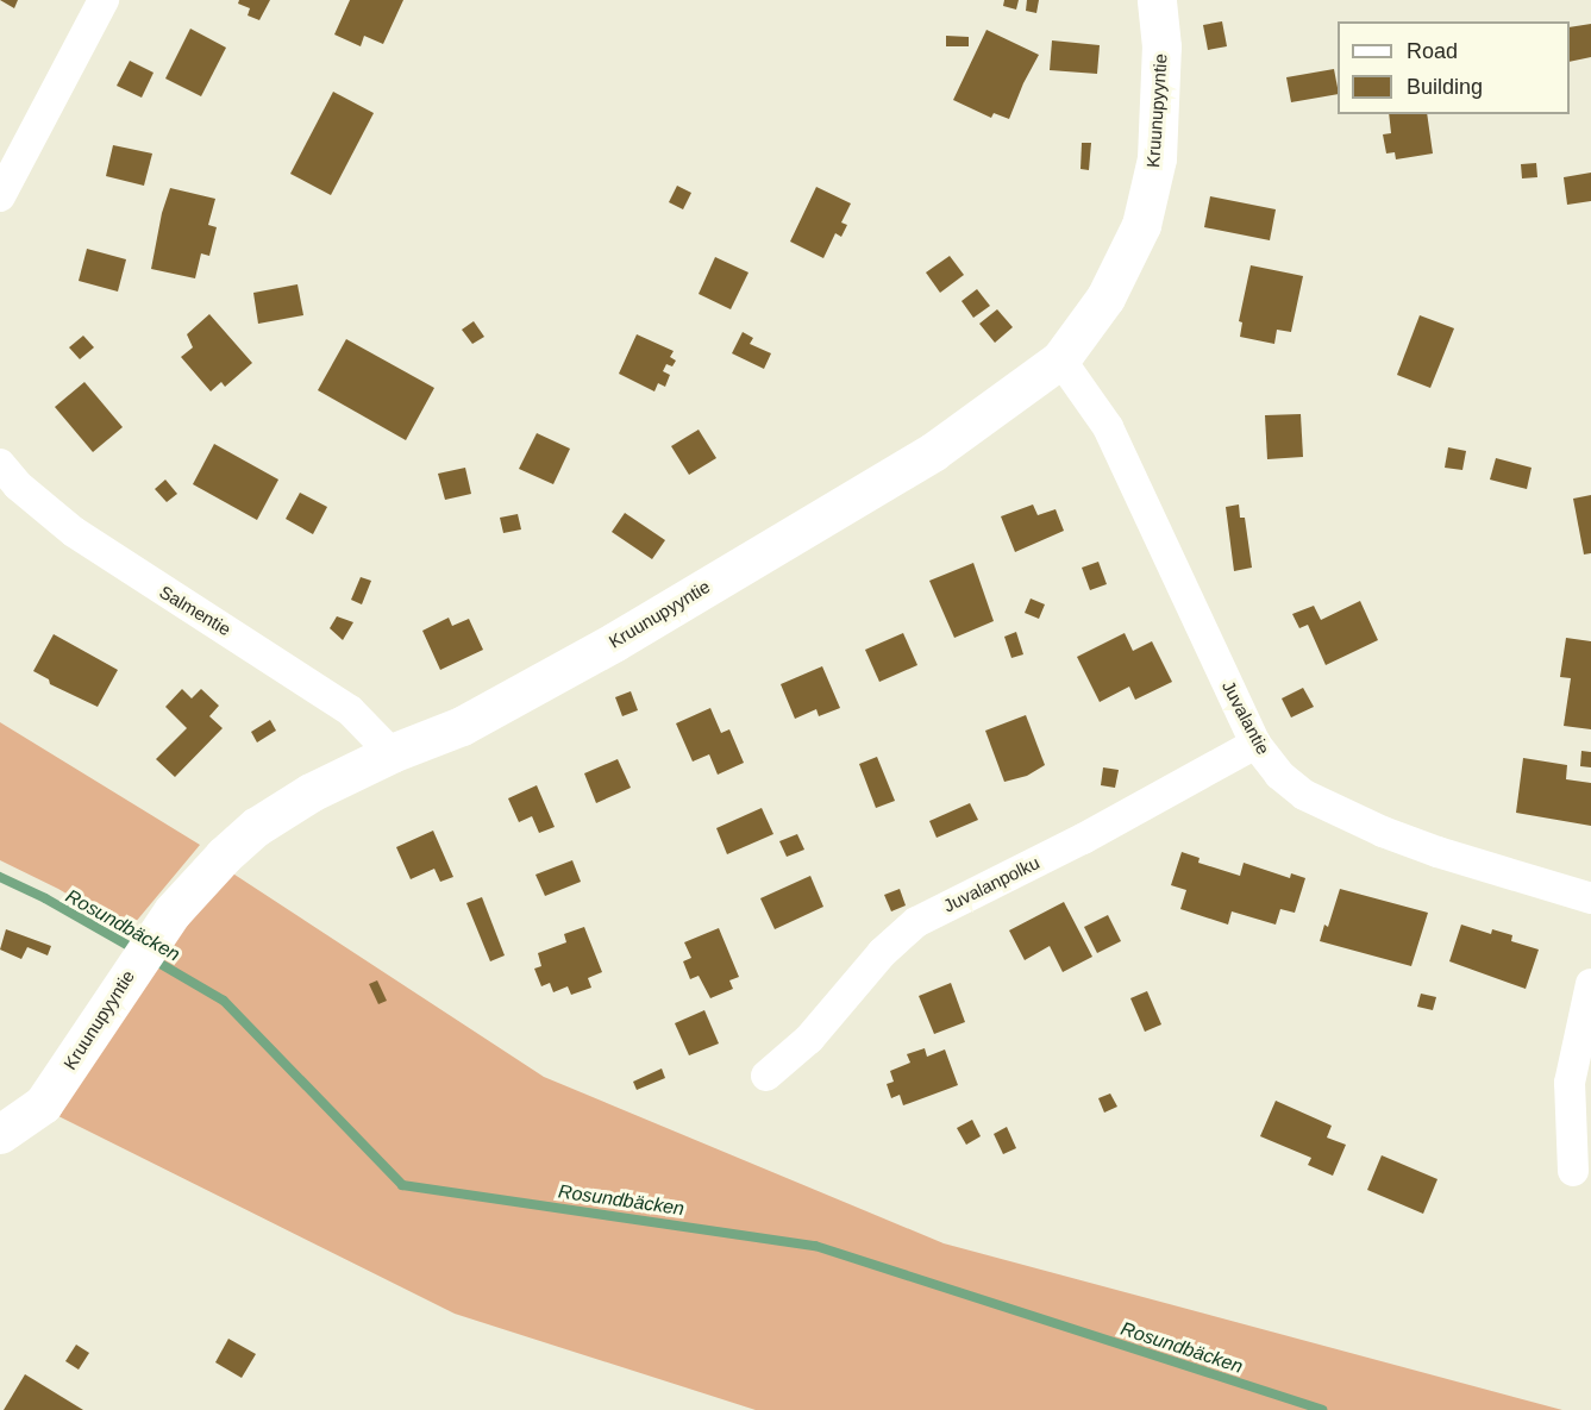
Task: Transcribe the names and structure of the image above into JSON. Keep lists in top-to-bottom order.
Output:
{
  "streets": {
    "street": [
      "Kruunupyyntie",
      "Salmentie",
      "Juvalantie",
      "Juvalanpolku"
    ]
  },
  "crossings": [
    ["Kruunupyyntie", "Salmentie"],
    ["Kruunupyyntie", "Juvalantie"],
    ["Juvalantie", "Juvalanpolku"]
  ],
  "water": ["Rosundbäcken"],
  "legend": ["Road", "Building"]
}
